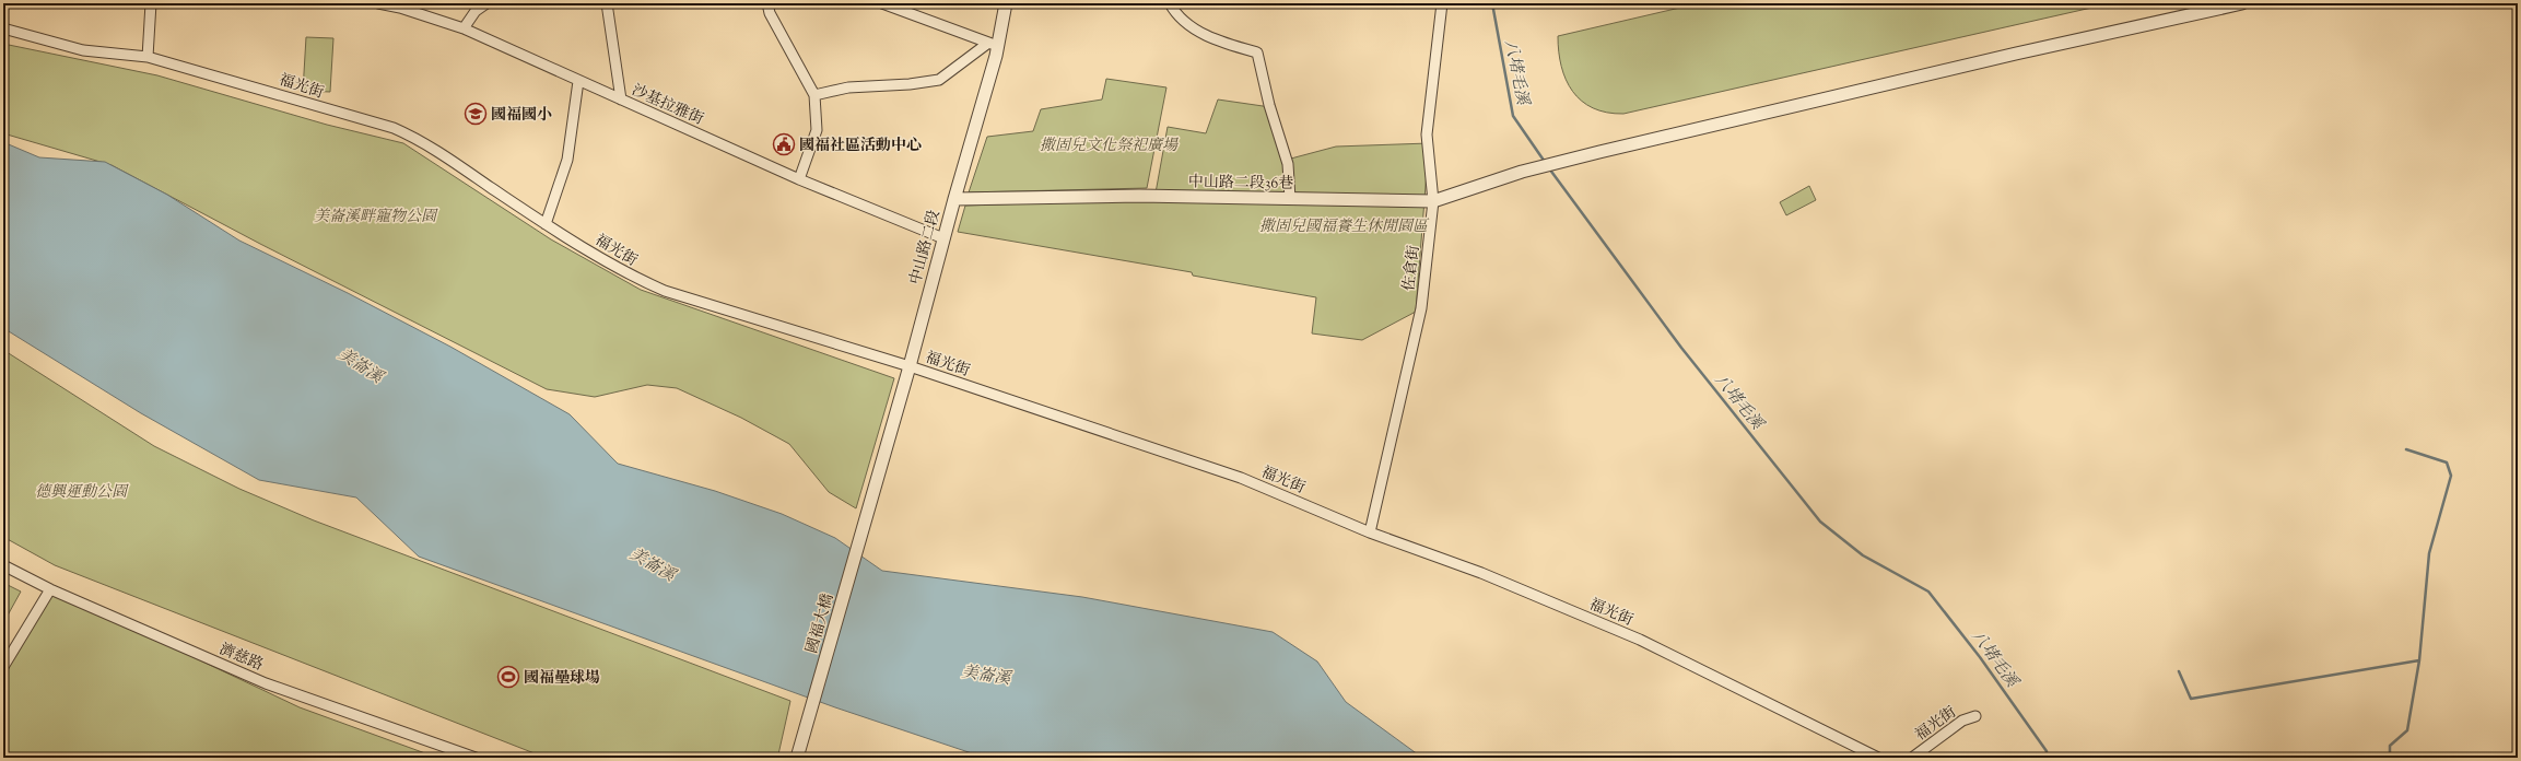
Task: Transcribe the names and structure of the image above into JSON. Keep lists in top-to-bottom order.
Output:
{
  "streets": {
    "street": [
      "福光街",
      "沙基拉雅街",
      "中山路二段36巷",
      "中山路二段",
      "佐倉街",
      "國福大橋",
      "濟慈路"
    ]
  },
  "crossings": [
    ["福光街", "中山路二段"],
    ["福光街", "佐倉街"],
    ["沙基拉雅街", "中山路二段"],
    ["中山路二段36巷", "中山路二段"],
    ["中山路二段36巷", "佐倉街"],
    ["中山路二段", "國福大橋"]
  ],
  "water": ["八堵毛溪", "美崙溪"],
  "parks": [
    "撒固兒文化祭祀廣場",
    "美崙溪畔寵物公園",
    "撒固兒國福養生休閒園區",
    "德興運動公園"
  ],
  "places": {
    "school or university": ["國福國小"],
    "public building": ["國福社區活動中心"],
    "sports": ["國福壘球場"]
  }
}
